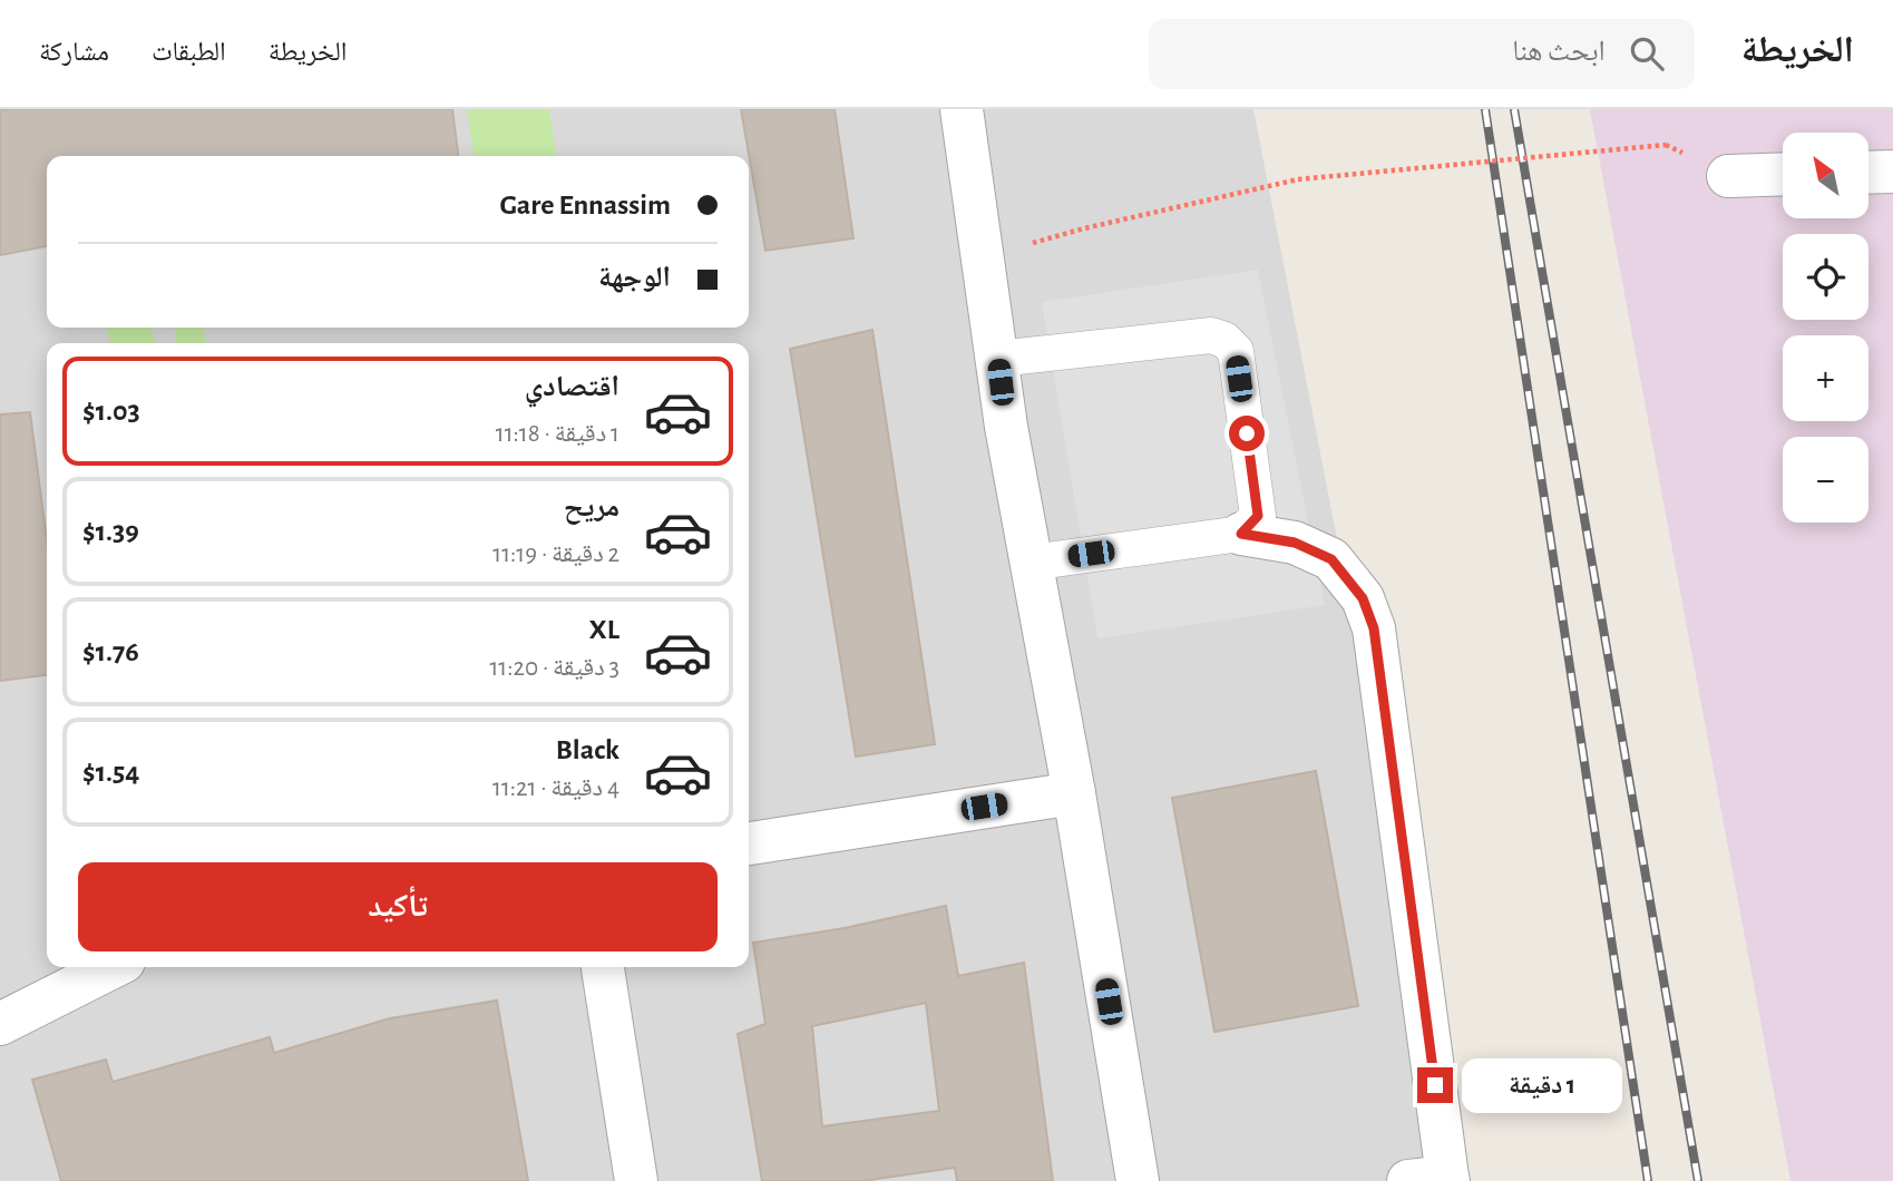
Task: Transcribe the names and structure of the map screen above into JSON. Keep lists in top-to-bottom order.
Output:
{
  "north": "top left",
  "page": {
    "header": "الخريطة",
    "search": "ابحث هنا",
    "nav": ["الخريطة", "الطبقات", "مشاركة"],
    "map_buttons": ["+", "−"],
    "banner": ["Gare Ennassim", "الوجهة"],
    "list": [
      {
        "name": "اقتصادي",
        "note": "1 دقيقة · 11:18",
        "value": "$1.03"
      },
      {
        "name": "مريح",
        "note": "2 دقيقة · 11:19",
        "value": "$1.39"
      },
      {
        "name": "XL",
        "note": "3 دقيقة · 11:20",
        "value": "$1.76"
      },
      {
        "name": "Black",
        "note": "4 دقيقة · 11:21",
        "value": "$1.54"
      }
    ],
    "buttons": "تأكيد",
    "bubble": "1 دقيقة"
  }
}
